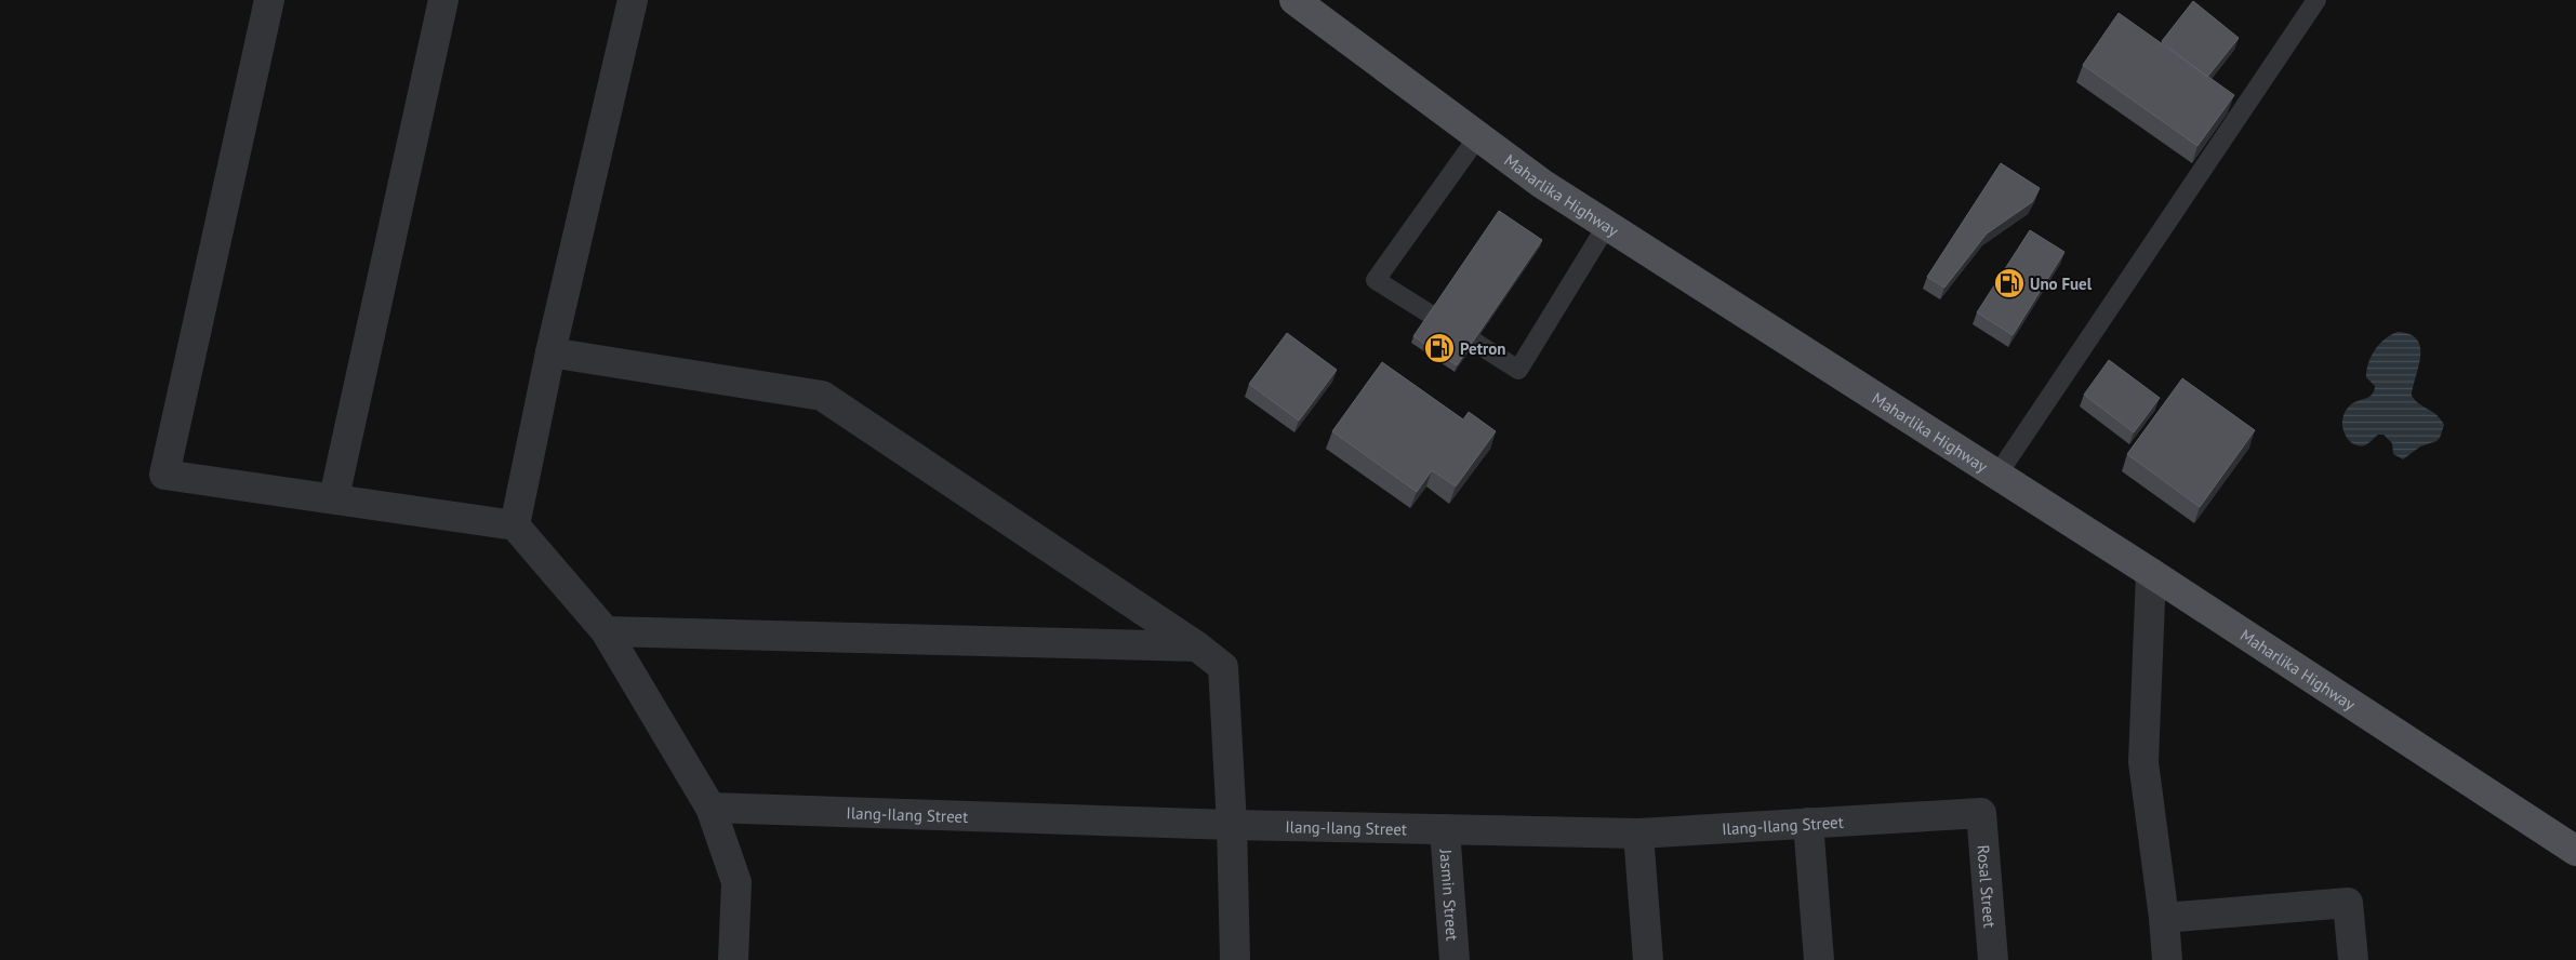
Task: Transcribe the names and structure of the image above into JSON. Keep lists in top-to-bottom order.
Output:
{
  "streets": {
    "main road": ["Maharlika Highway"],
    "street": ["Ilang-Ilang Street", "Rosal Street", "Jasmin Street"]
  },
  "crossings": [
    ["Ilang-Ilang Street", "Rosal Street"],
    ["Ilang-Ilang Street", "Jasmin Street"]
  ],
  "places": {
    "fuel station": ["Uno Fuel", "Petron"]
  }
}
